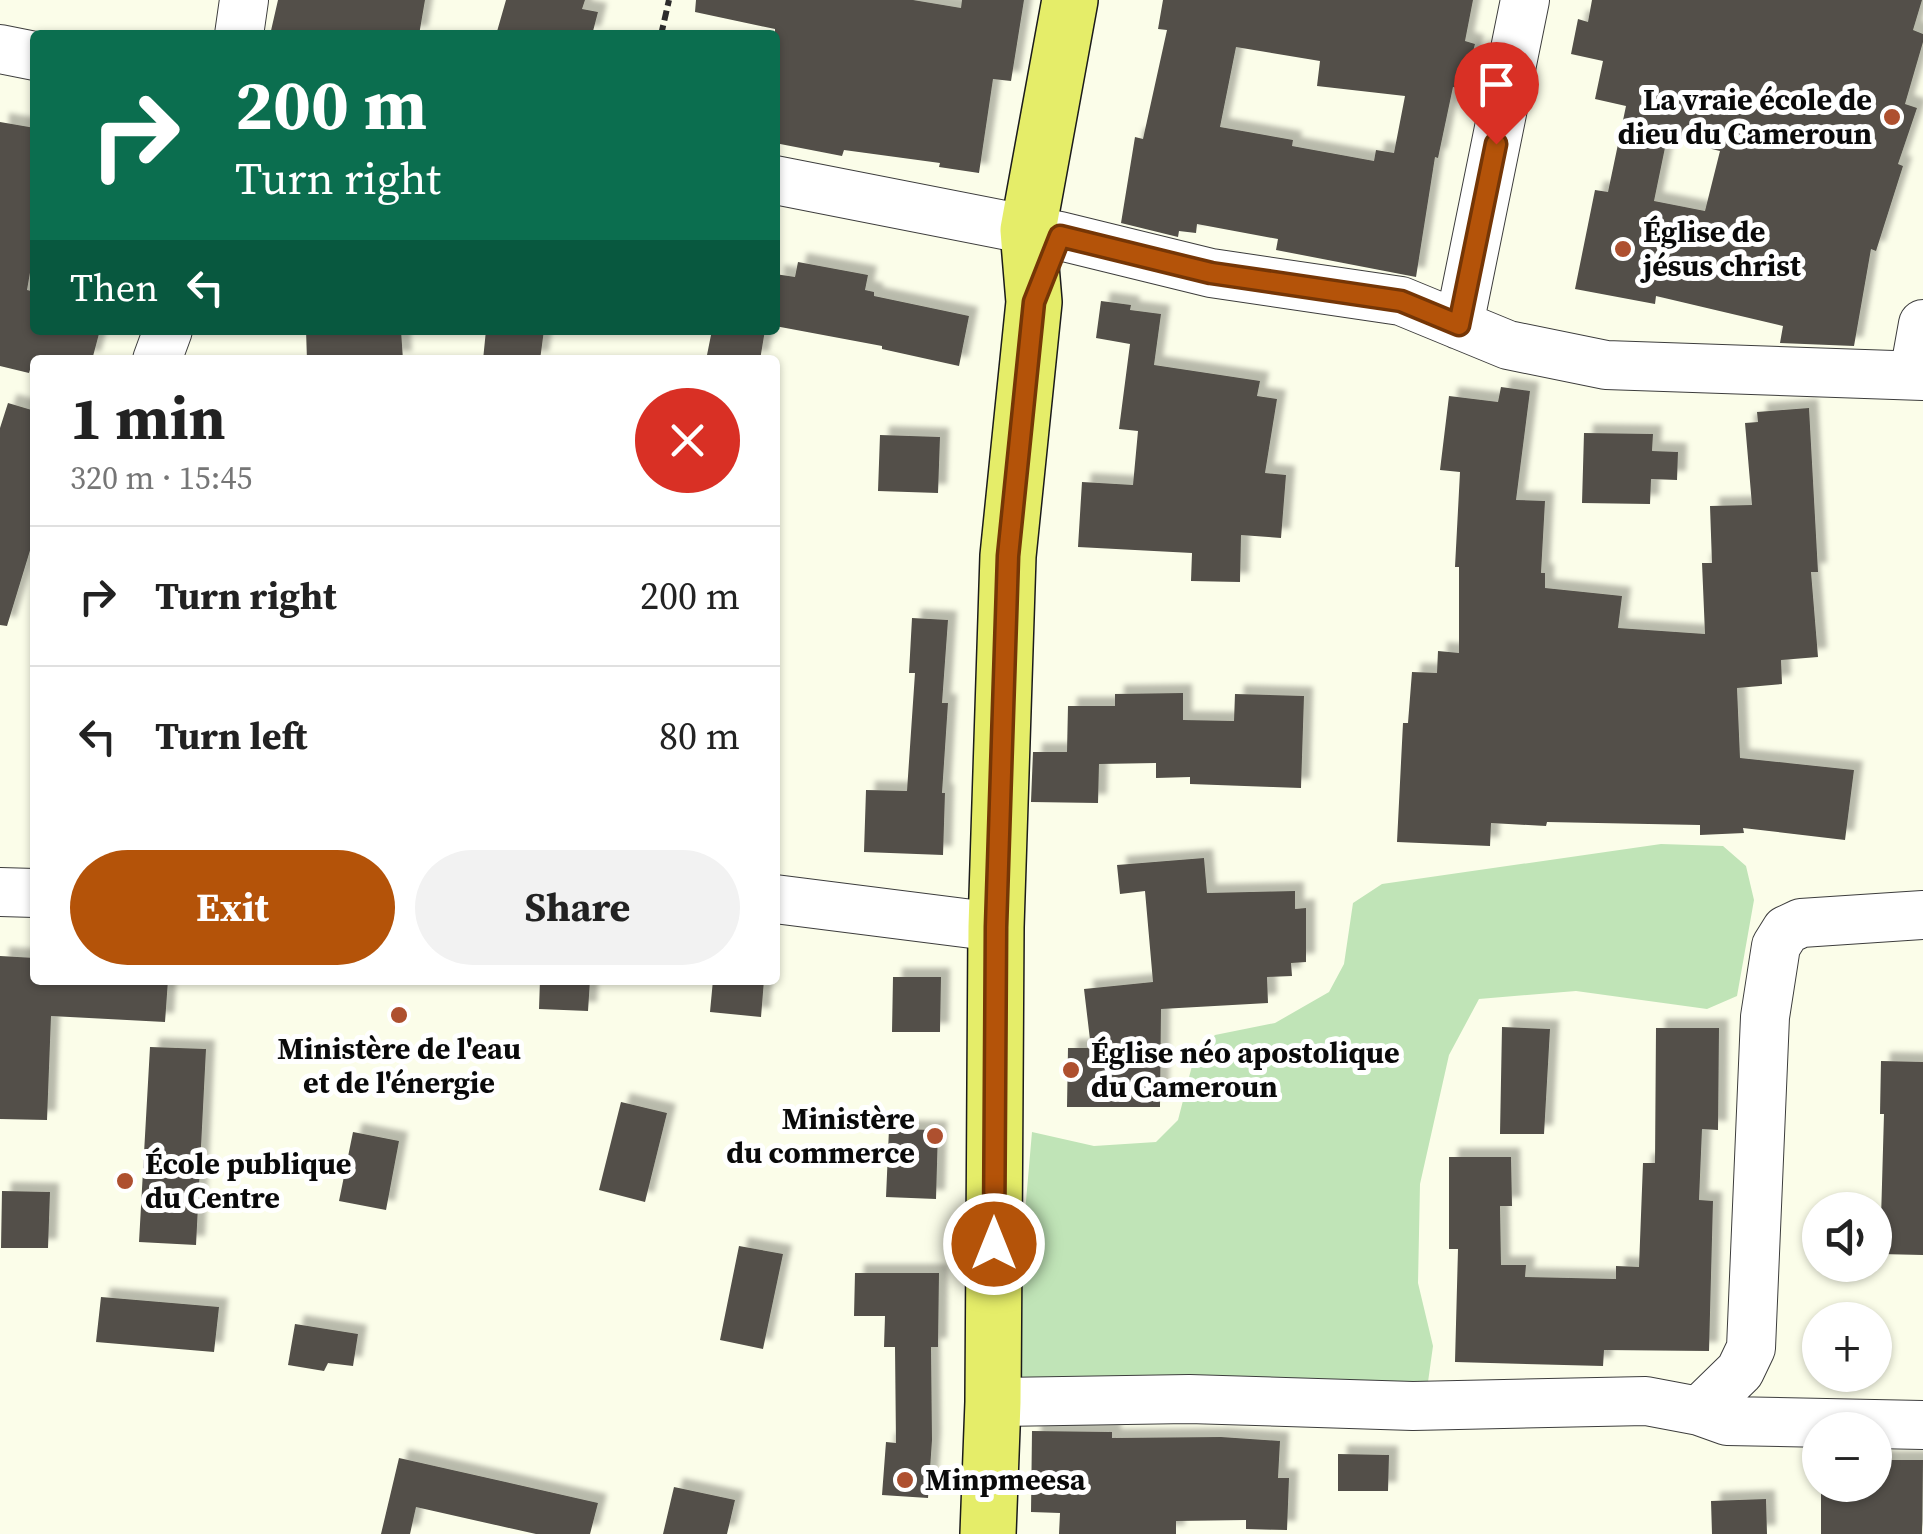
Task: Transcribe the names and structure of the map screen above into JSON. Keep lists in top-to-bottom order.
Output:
{
  "places": [
    "La vraie école de dieu du Cameroun",
    "Église de jésus christ",
    "Ministère de l'eau et de l'énergie",
    "Église néo apostolique du Cameroun",
    "Ministère du commerce",
    "École publique du Centre",
    "Minpmeesa"
  ],
  "page": {
    "turn": ["200 m", "Turn right"],
    "then": "Then",
    "heading": ["1 min", "320 m · 15:45"],
    "list": [
      {
        "name": "Turn right",
        "value": "200 m"
      },
      {
        "name": "Turn left",
        "value": "80 m"
      }
    ],
    "buttons": ["Exit", "Share"],
    "map_buttons": ["+", "−"]
  }
}
